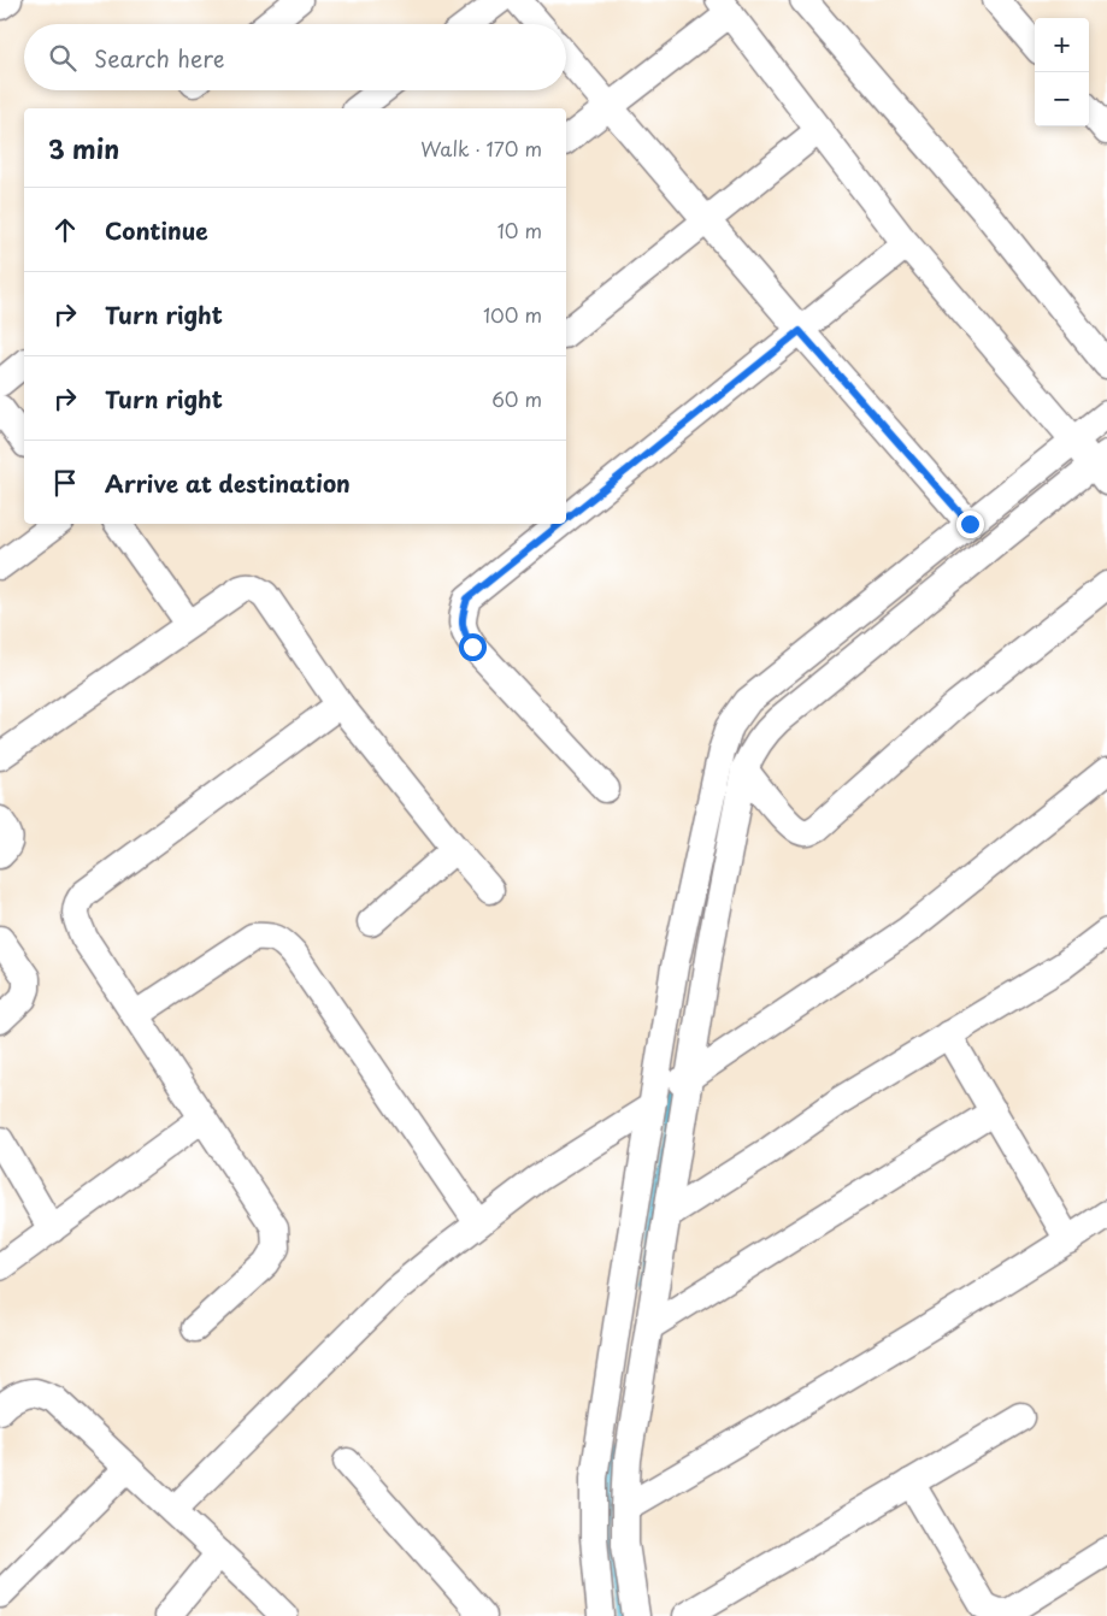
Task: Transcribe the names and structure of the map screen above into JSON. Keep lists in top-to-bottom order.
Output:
{
  "page": {
    "map_buttons": ["+", "−"],
    "search": "Search here",
    "heading": ["3 min", "Walk · 170 m"],
    "list": [
      ["Continue", "10 m"],
      ["Turn right", "100 m"],
      ["Turn right", "60 m"],
      "Arrive at destination"
    ]
  }
}
